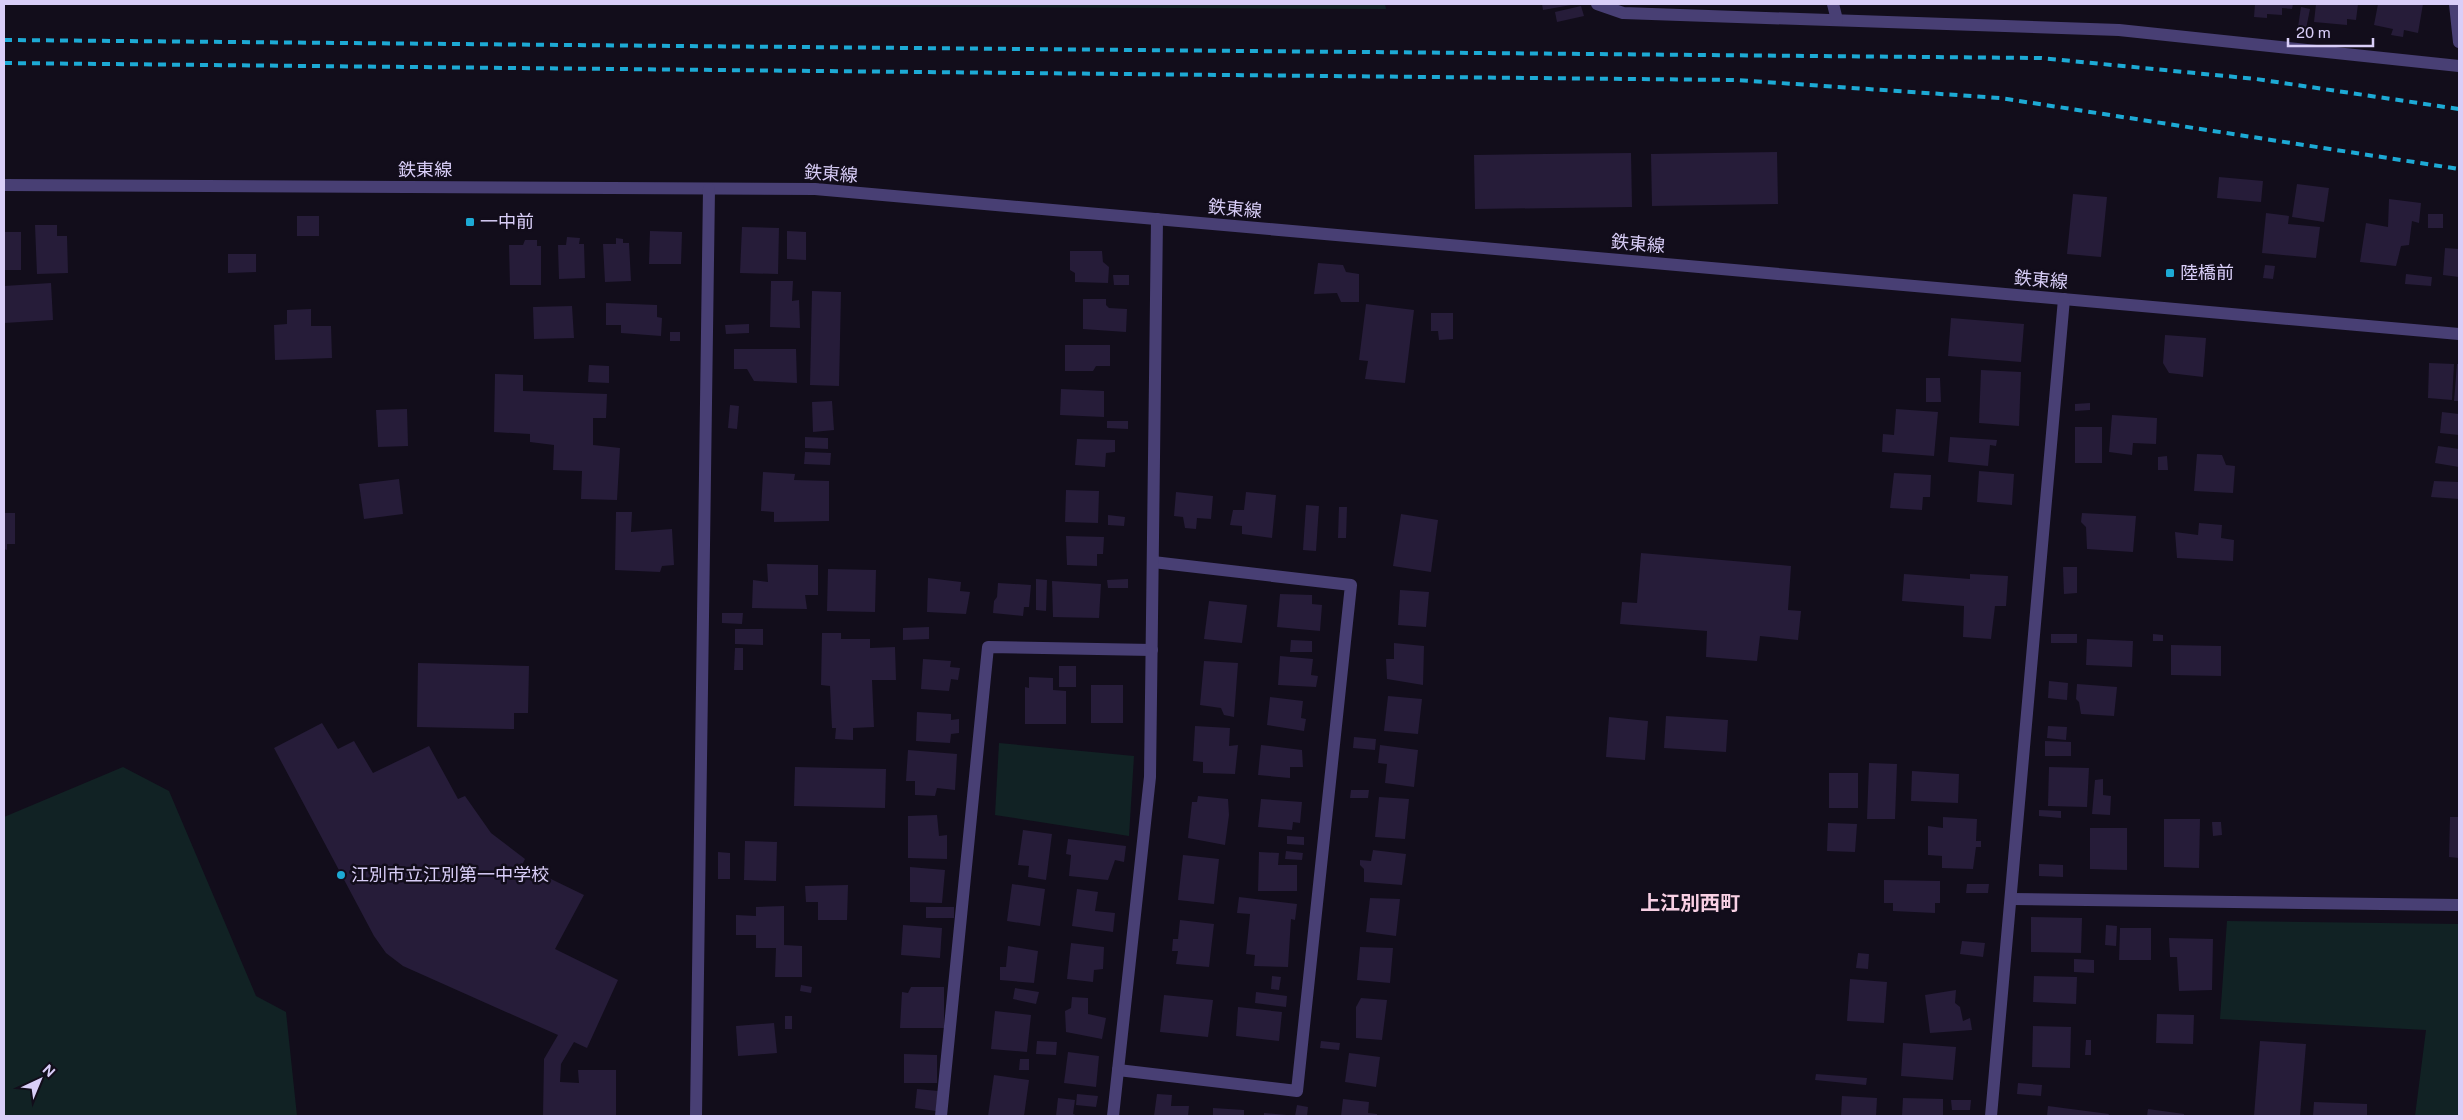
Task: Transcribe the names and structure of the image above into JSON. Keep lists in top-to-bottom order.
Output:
{
  "streets": {
    "street": ["鉄東線"]
  },
  "districts": ["上江別西町"],
  "places": {
    "transit": ["一中前", "陸橋前"],
    "other": ["江別市立江別第一中学校"]
  },
  "scale_bar": "20 m",
  "north": "top right"
}
